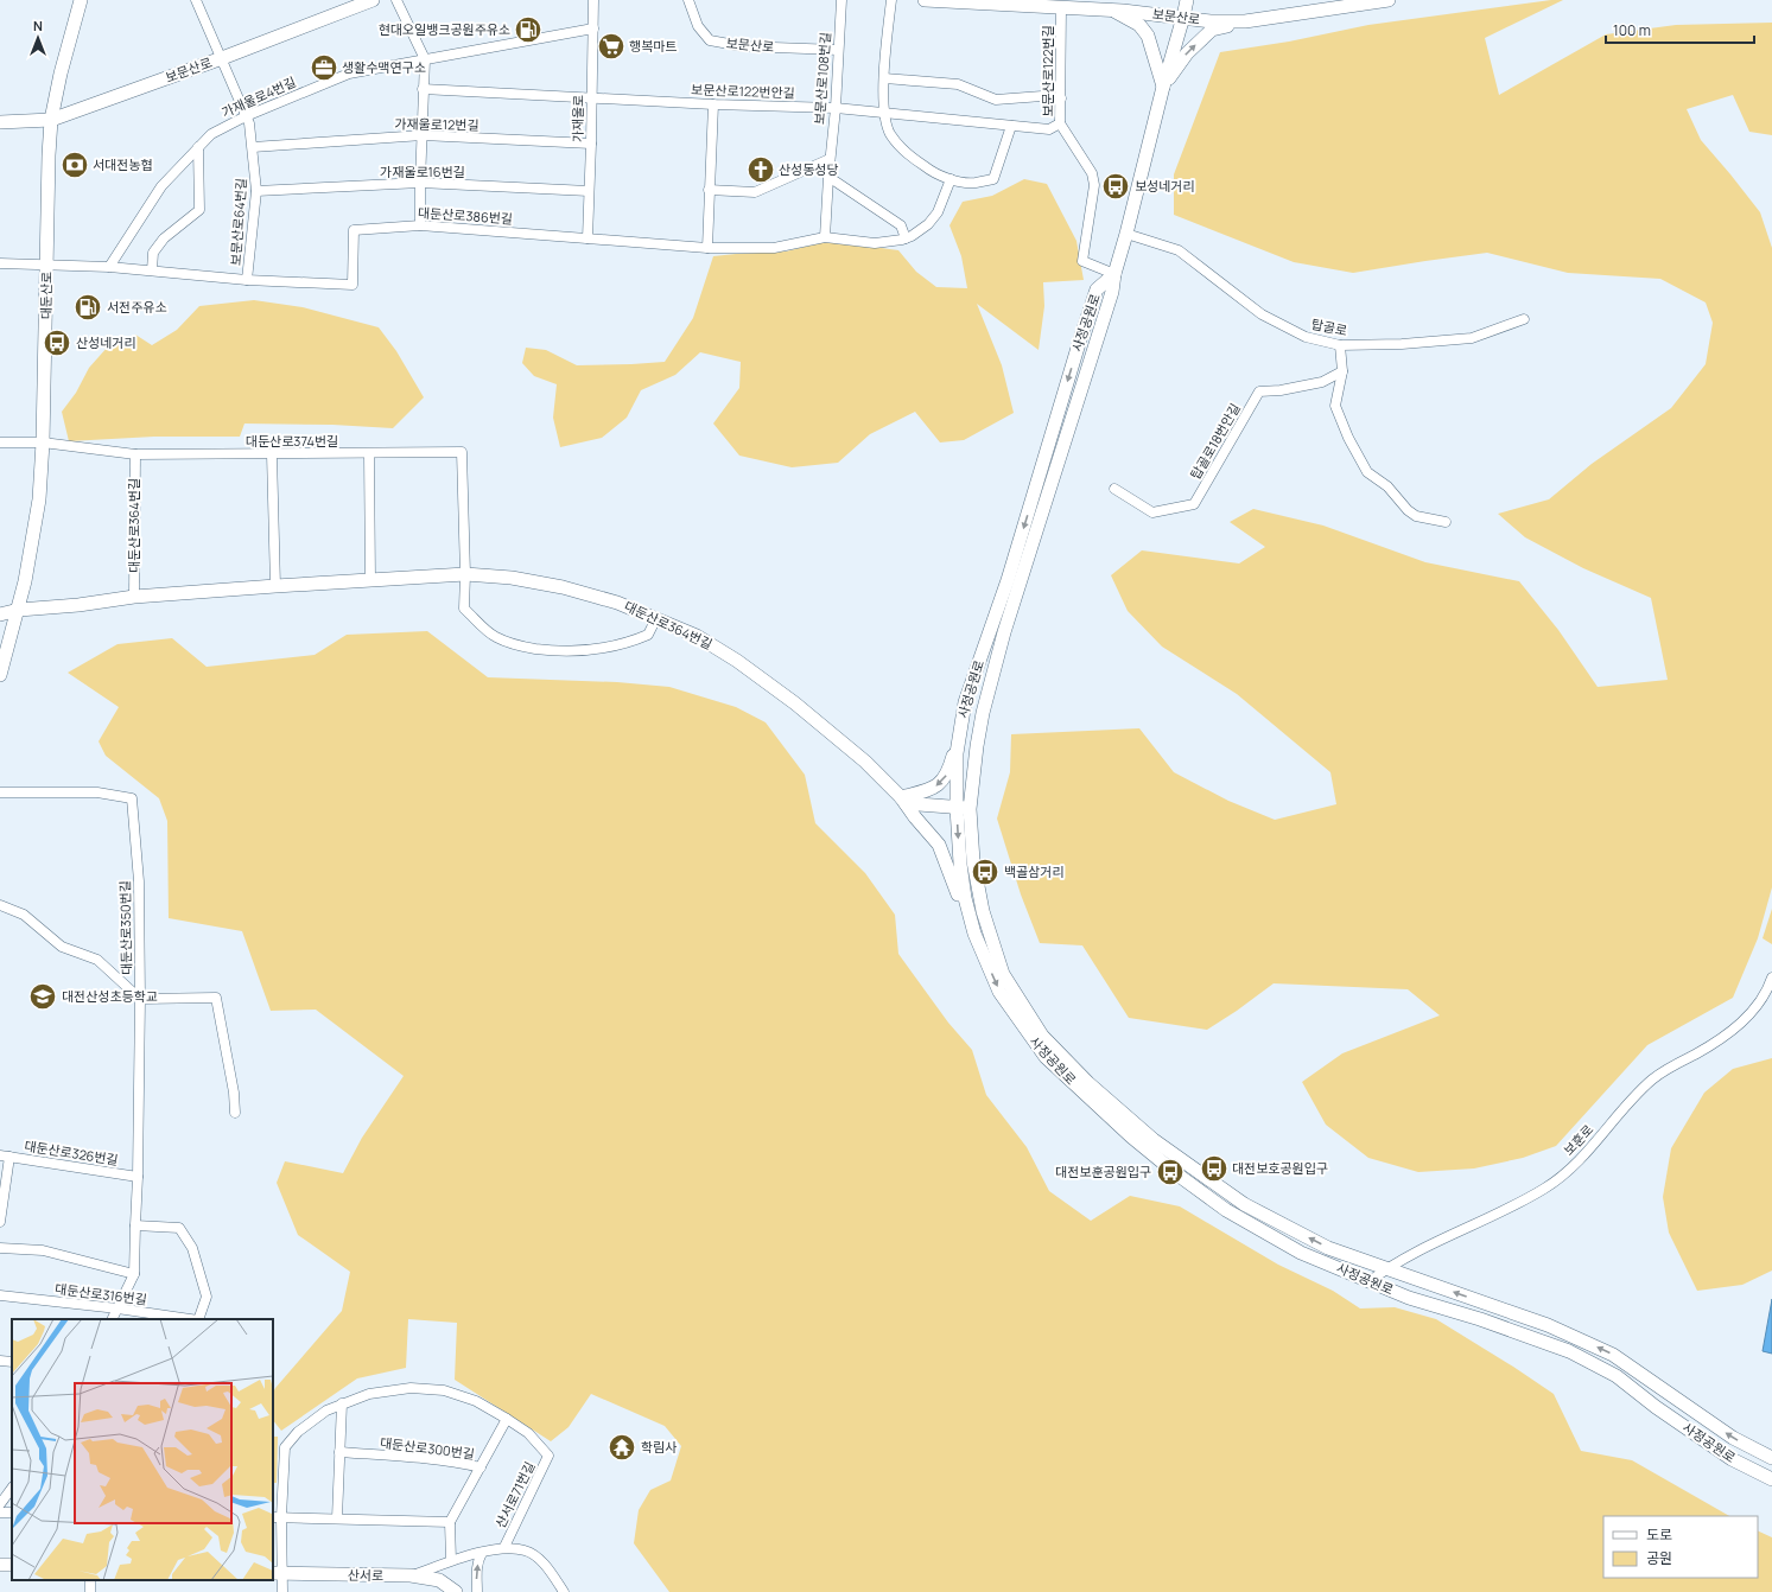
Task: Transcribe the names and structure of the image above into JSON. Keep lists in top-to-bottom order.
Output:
{
  "streets": {
    "main road": [
      "보문산로",
      "대둔산로",
      "사정공원로",
      "대둔산로364번길",
      "산서로"
    ],
    "street": [
      "보문산로122번길",
      "보문산로108번길",
      "보문산로122번안길",
      "가재울로4번길",
      "가재울로",
      "가재울로12번길",
      "가재울로16번길",
      "대둔산로386번길",
      "보문산로64번길",
      "탑골로",
      "대둔산로374번길",
      "탑골로18번안길",
      "대둔산로350번길",
      "보훈로",
      "대둔산로326번길",
      "대둔산로316번길",
      "대둔산로300번길",
      "산서로71번길"
    ]
  },
  "crossings": [
    ["보문산로", "보문산로122번길"],
    ["보문산로", "보문산로108번길"],
    ["보문산로", "보문산로64번길"],
    ["보문산로", "대둔산로"],
    ["보문산로", "사정공원로"],
    ["보문산로122번길", "보문산로122번안길"],
    ["보문산로122번길", "사정공원로"],
    ["보문산로108번길", "보문산로122번안길"],
    ["보문산로108번길", "대둔산로386번길"],
    ["보문산로122번안길", "가재울로"],
    ["가재울로4번길", "가재울로"],
    ["가재울로4번길", "대둔산로386번길"],
    ["가재울로4번길", "보문산로64번길"],
    ["가재울로", "가재울로12번길"],
    ["가재울로", "가재울로16번길"],
    ["가재울로", "대둔산로386번길"],
    ["가재울로12번길", "보문산로64번길"],
    ["가재울로16번길", "보문산로64번길"],
    ["대둔산로386번길", "보문산로64번길"],
    ["대둔산로386번길", "대둔산로"],
    ["대둔산로", "대둔산로374번길"],
    ["대둔산로", "대둔산로364번길"],
    ["사정공원로", "탑골로"],
    ["사정공원로", "대둔산로364번길"],
    ["사정공원로", "보훈로"],
    ["대둔산로374번길", "대둔산로364번길"],
    ["대둔산로350번길", "대둔산로326번길"],
    ["대둔산로350번길", "대둔산로316번길"],
    ["산서로71번길", "산서로"]
  ],
  "places": {
    "fuel station": ["현대오일뱅크공원주유소", "서전주유소"],
    "supermarket": ["행복마트"],
    "office": ["생활수맥연구소"],
    "bank": ["서대전농협"],
    "church": ["산성동성당"],
    "bus stop": [
      "보성네거리",
      "산성네거리",
      "백골삼거리",
      "대전보호공원입구",
      "대전보훈공원입구"
    ],
    "school or university": ["대전산성초등학교"],
    "temple": ["학림사"]
  },
  "legend": ["도로", "공원"],
  "scale_bar": "100 m",
  "north": "top"
}
